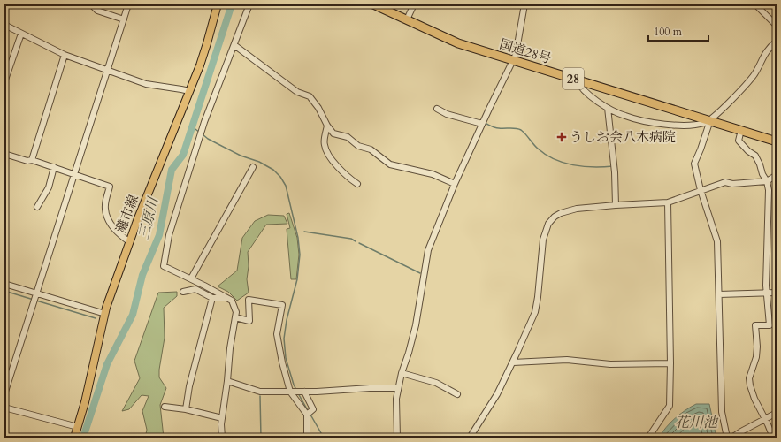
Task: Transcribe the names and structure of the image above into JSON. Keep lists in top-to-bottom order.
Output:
{
  "streets": {
    "highway": ["国道28号", "28"],
    "main road": ["灘市線"]
  },
  "water": ["三原川", "花川池"],
  "places": {
    "health": ["うしお会八木病院"]
  },
  "scale_bar": "100 m"
}
